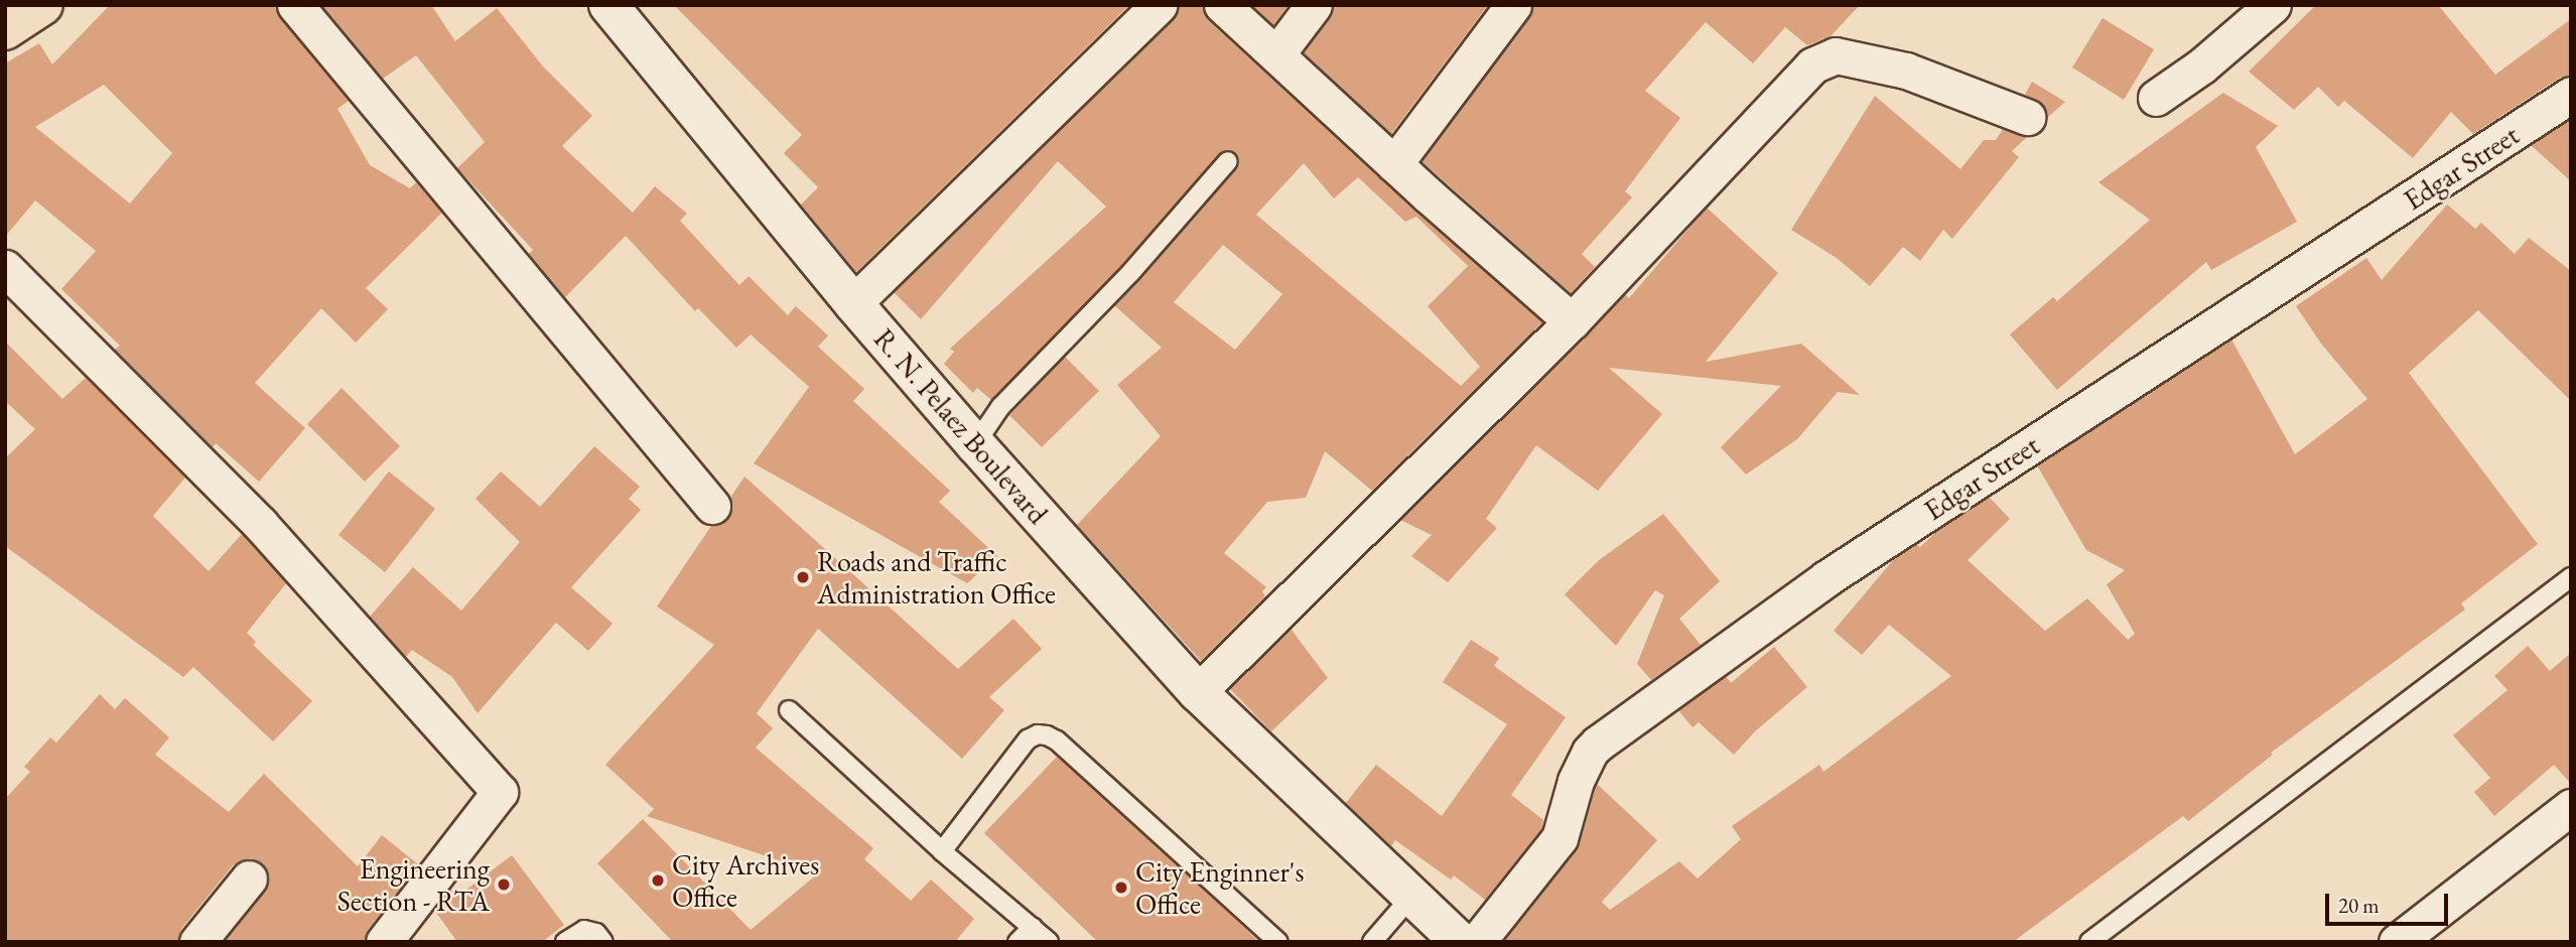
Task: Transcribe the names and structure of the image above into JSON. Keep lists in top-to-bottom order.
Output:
{
  "streets": {
    "street": ["Edgar Street", "R. N. Pelaez Boulevard"]
  },
  "places": [
    "Roads and Traffic Administration Office",
    "City Archives Office",
    "Engineering Section - RTA",
    "City Enginner's Office"
  ],
  "scale_bar": "20 m"
}
